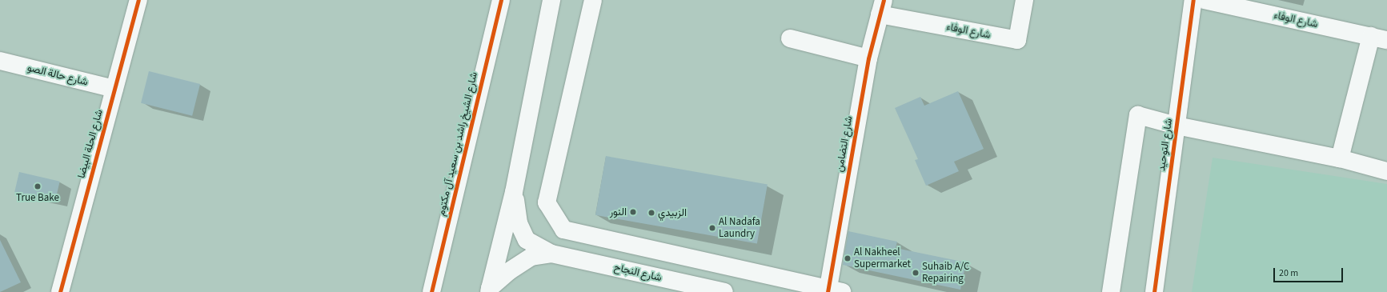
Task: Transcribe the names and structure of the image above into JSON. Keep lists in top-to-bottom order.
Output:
{
  "streets": {
    "street": [
      "شارع الوفاء",
      "شارع حالة الصو",
      "شارع الحلة البيضا",
      "شارع الشيخ راشد بن سعيد آل مكتوم",
      "شارع التضامن",
      "شارع التوحيد",
      "شارع النجاح"
    ]
  },
  "crossings": [
    ["شارع الوفاء", "شارع التضامن"],
    ["شارع حالة الصو", "شارع الحلة البيضا"]
  ],
  "places": [
    "True Bake",
    "النور",
    "الزبيدي",
    "Al Nadafa Laundry",
    "Al Nakheel Supermarket",
    "Suhaib A/C Repairing"
  ],
  "scale_bar": "20 m"
}
